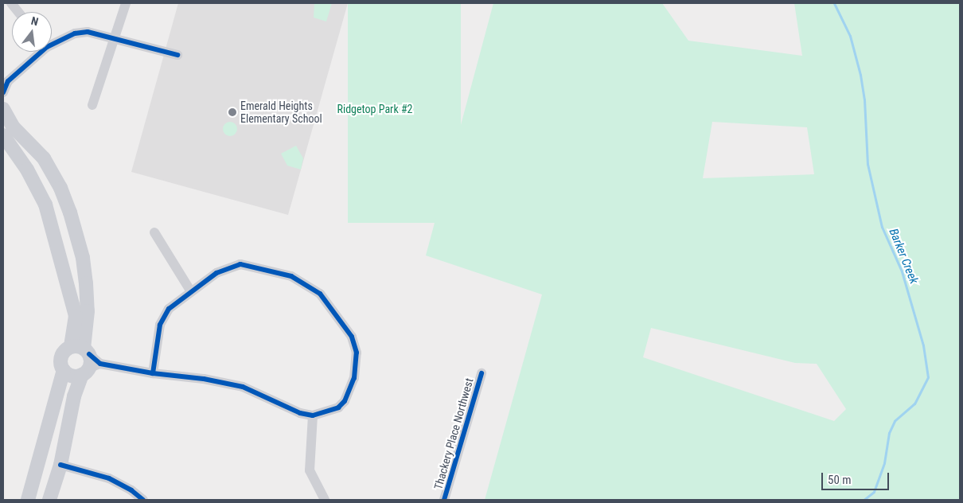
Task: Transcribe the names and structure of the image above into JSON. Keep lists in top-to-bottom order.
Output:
{
  "streets": {
    "street": ["Thackery Place Northwest"]
  },
  "water": ["Barker Creek"],
  "parks": ["Ridgetop Park #2"],
  "places": ["Emerald Heights Elementary School"],
  "scale_bar": "50 m",
  "north": "top"
}
